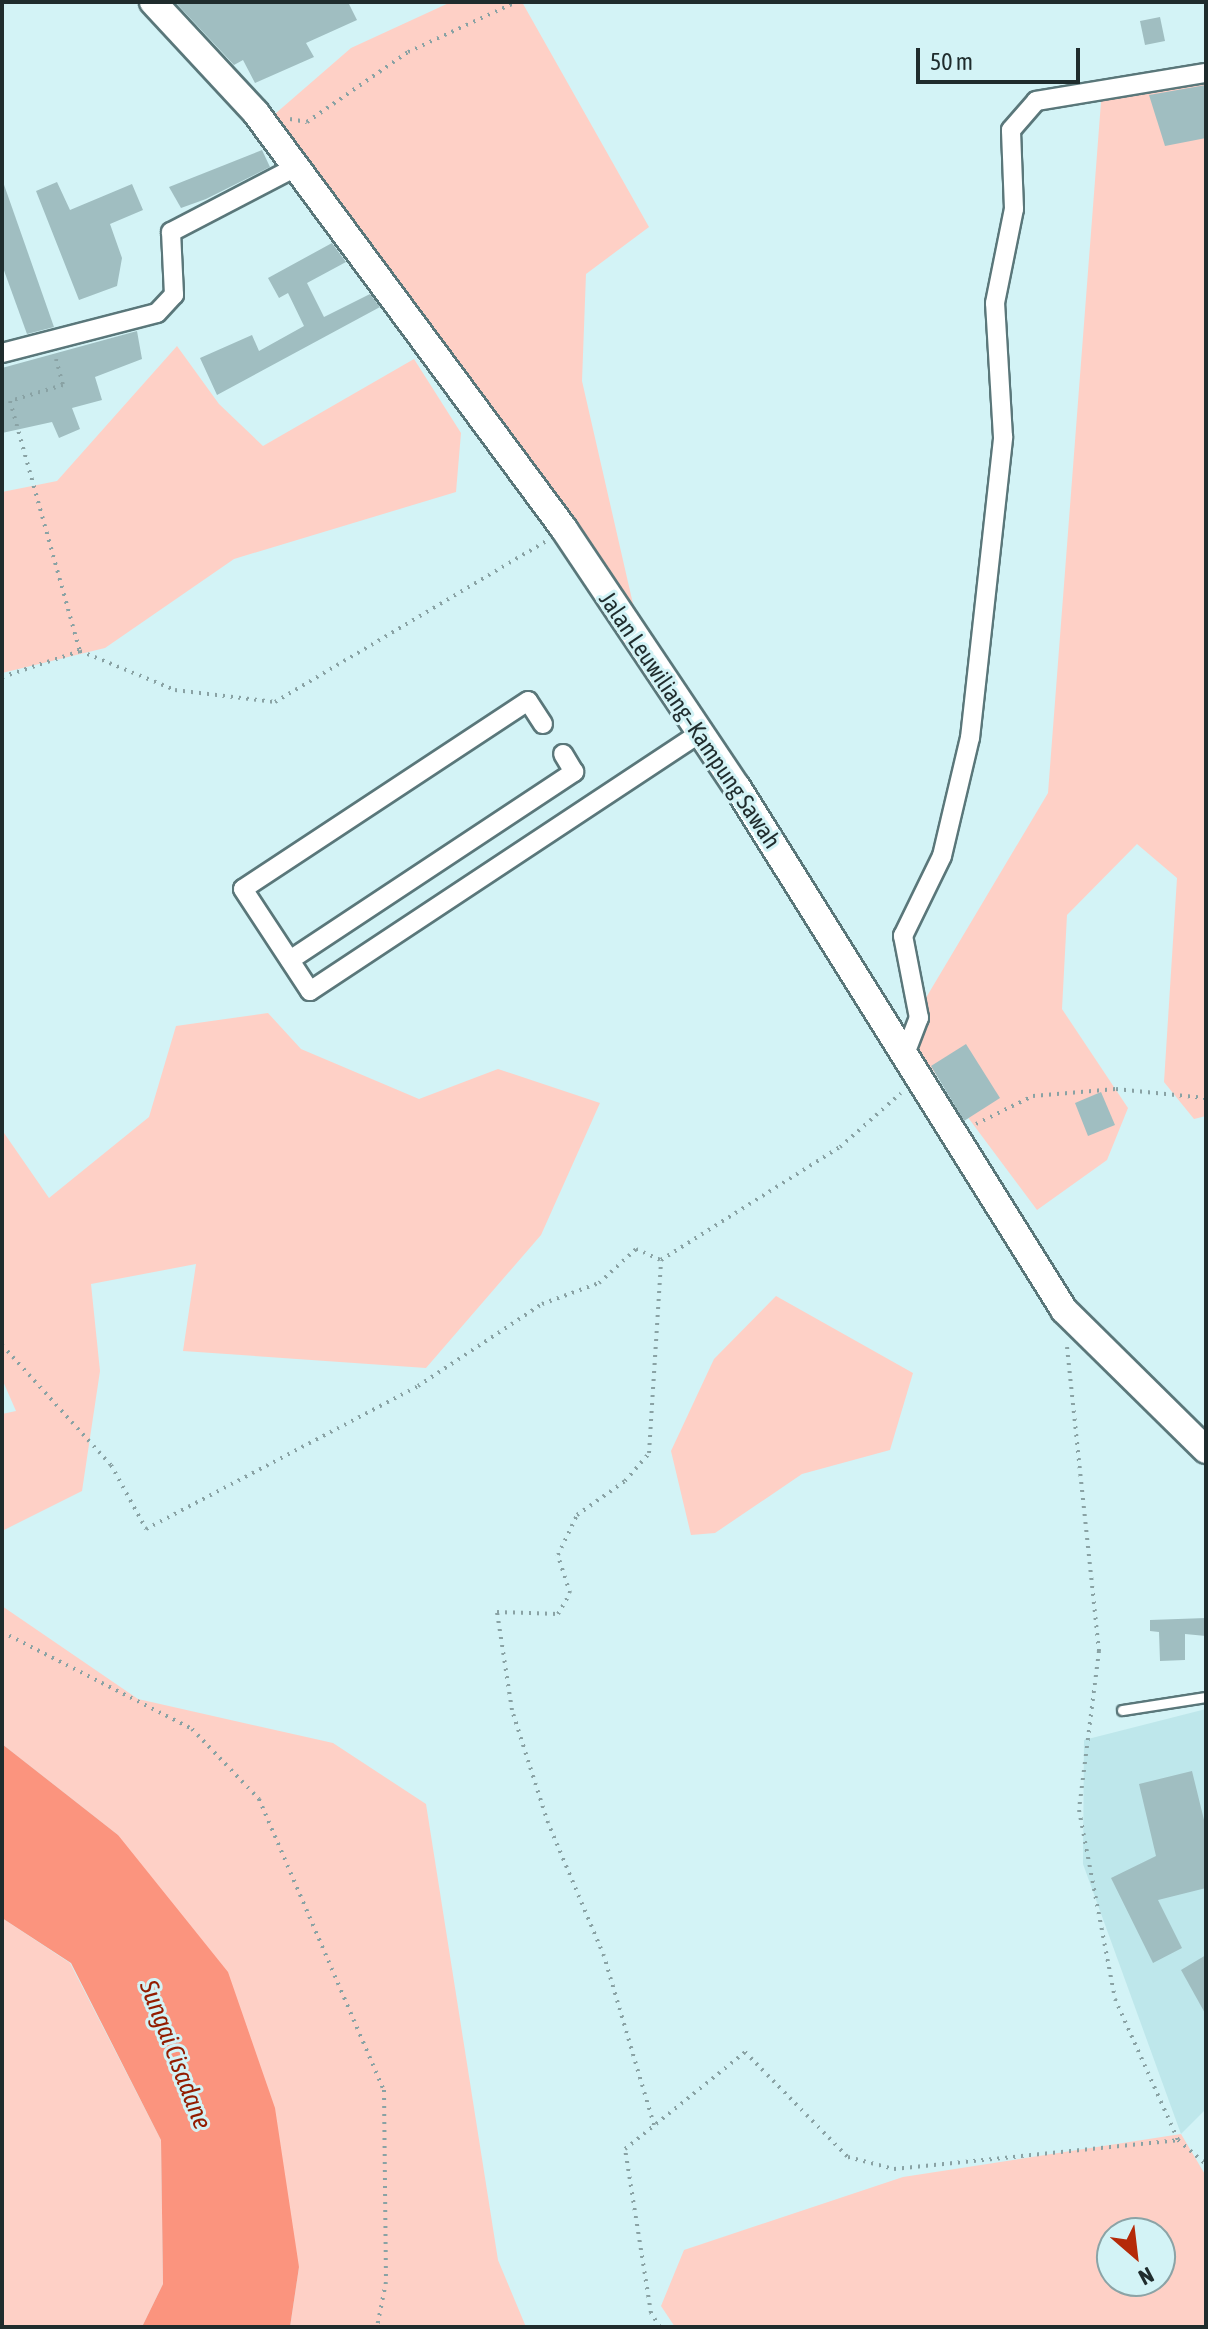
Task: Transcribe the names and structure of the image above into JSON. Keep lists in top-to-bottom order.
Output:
{
  "streets": {
    "main road": ["Jalan Leuwiliang–Kampung Sawah"]
  },
  "water": ["Sungai Cisadane"],
  "scale_bar": "50 m",
  "north": "bottom right"
}
